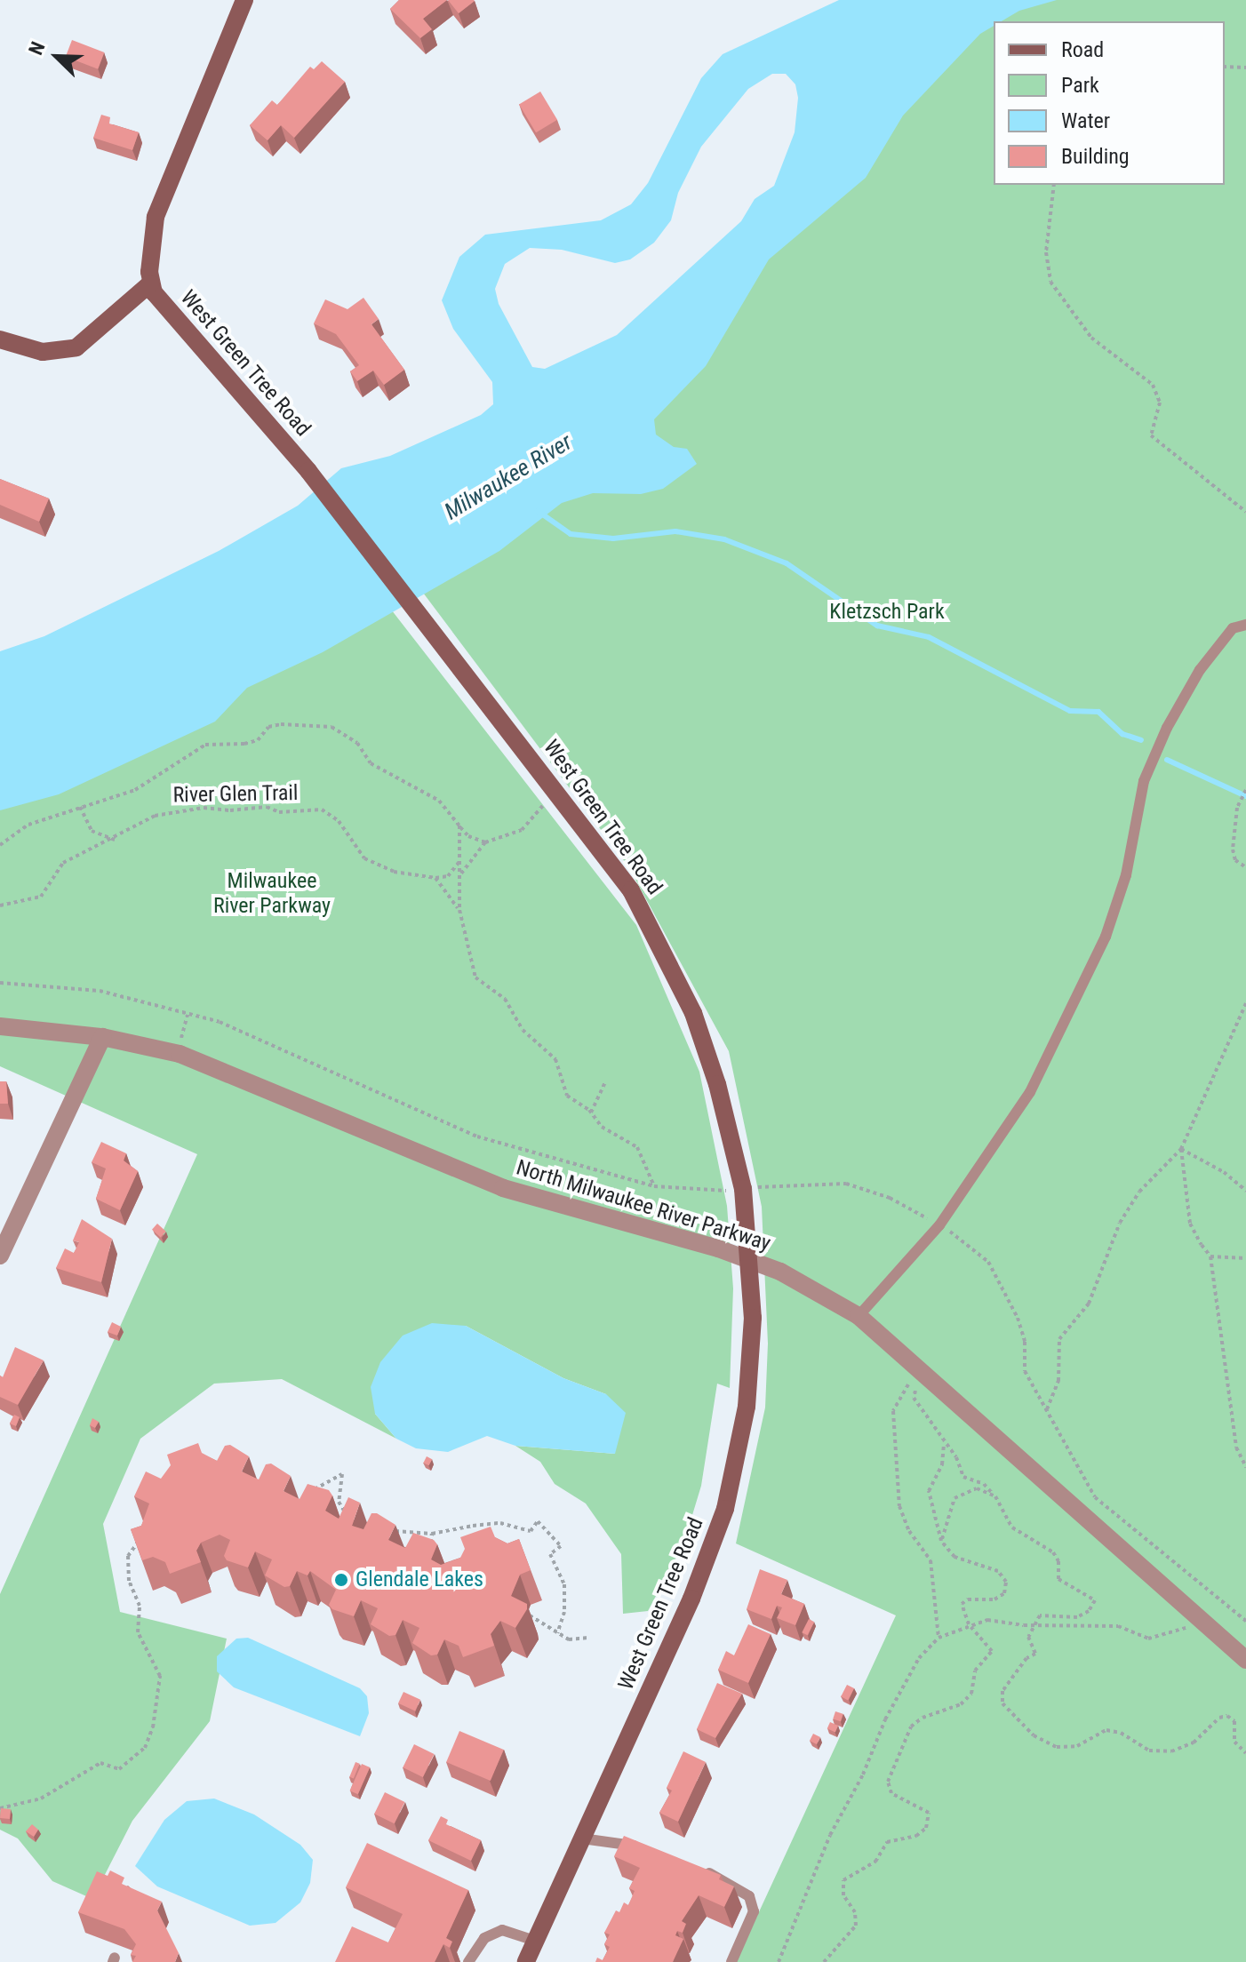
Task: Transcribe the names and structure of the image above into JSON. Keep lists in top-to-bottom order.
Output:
{
  "streets": {
    "street": ["West Green Tree Road", "North Milwaukee River Parkway"],
    "path": ["River Glen Trail"]
  },
  "crossings": [
    ["West Green Tree Road", "North Milwaukee River Parkway"]
  ],
  "water": ["Milwaukee River"],
  "parks": ["Kletzsch Park", "Milwaukee River Parkway"],
  "places": ["Glendale Lakes"],
  "legend": [
    "Road",
    "Park",
    "Water",
    "Building"
  ],
  "north": "top left"
}
